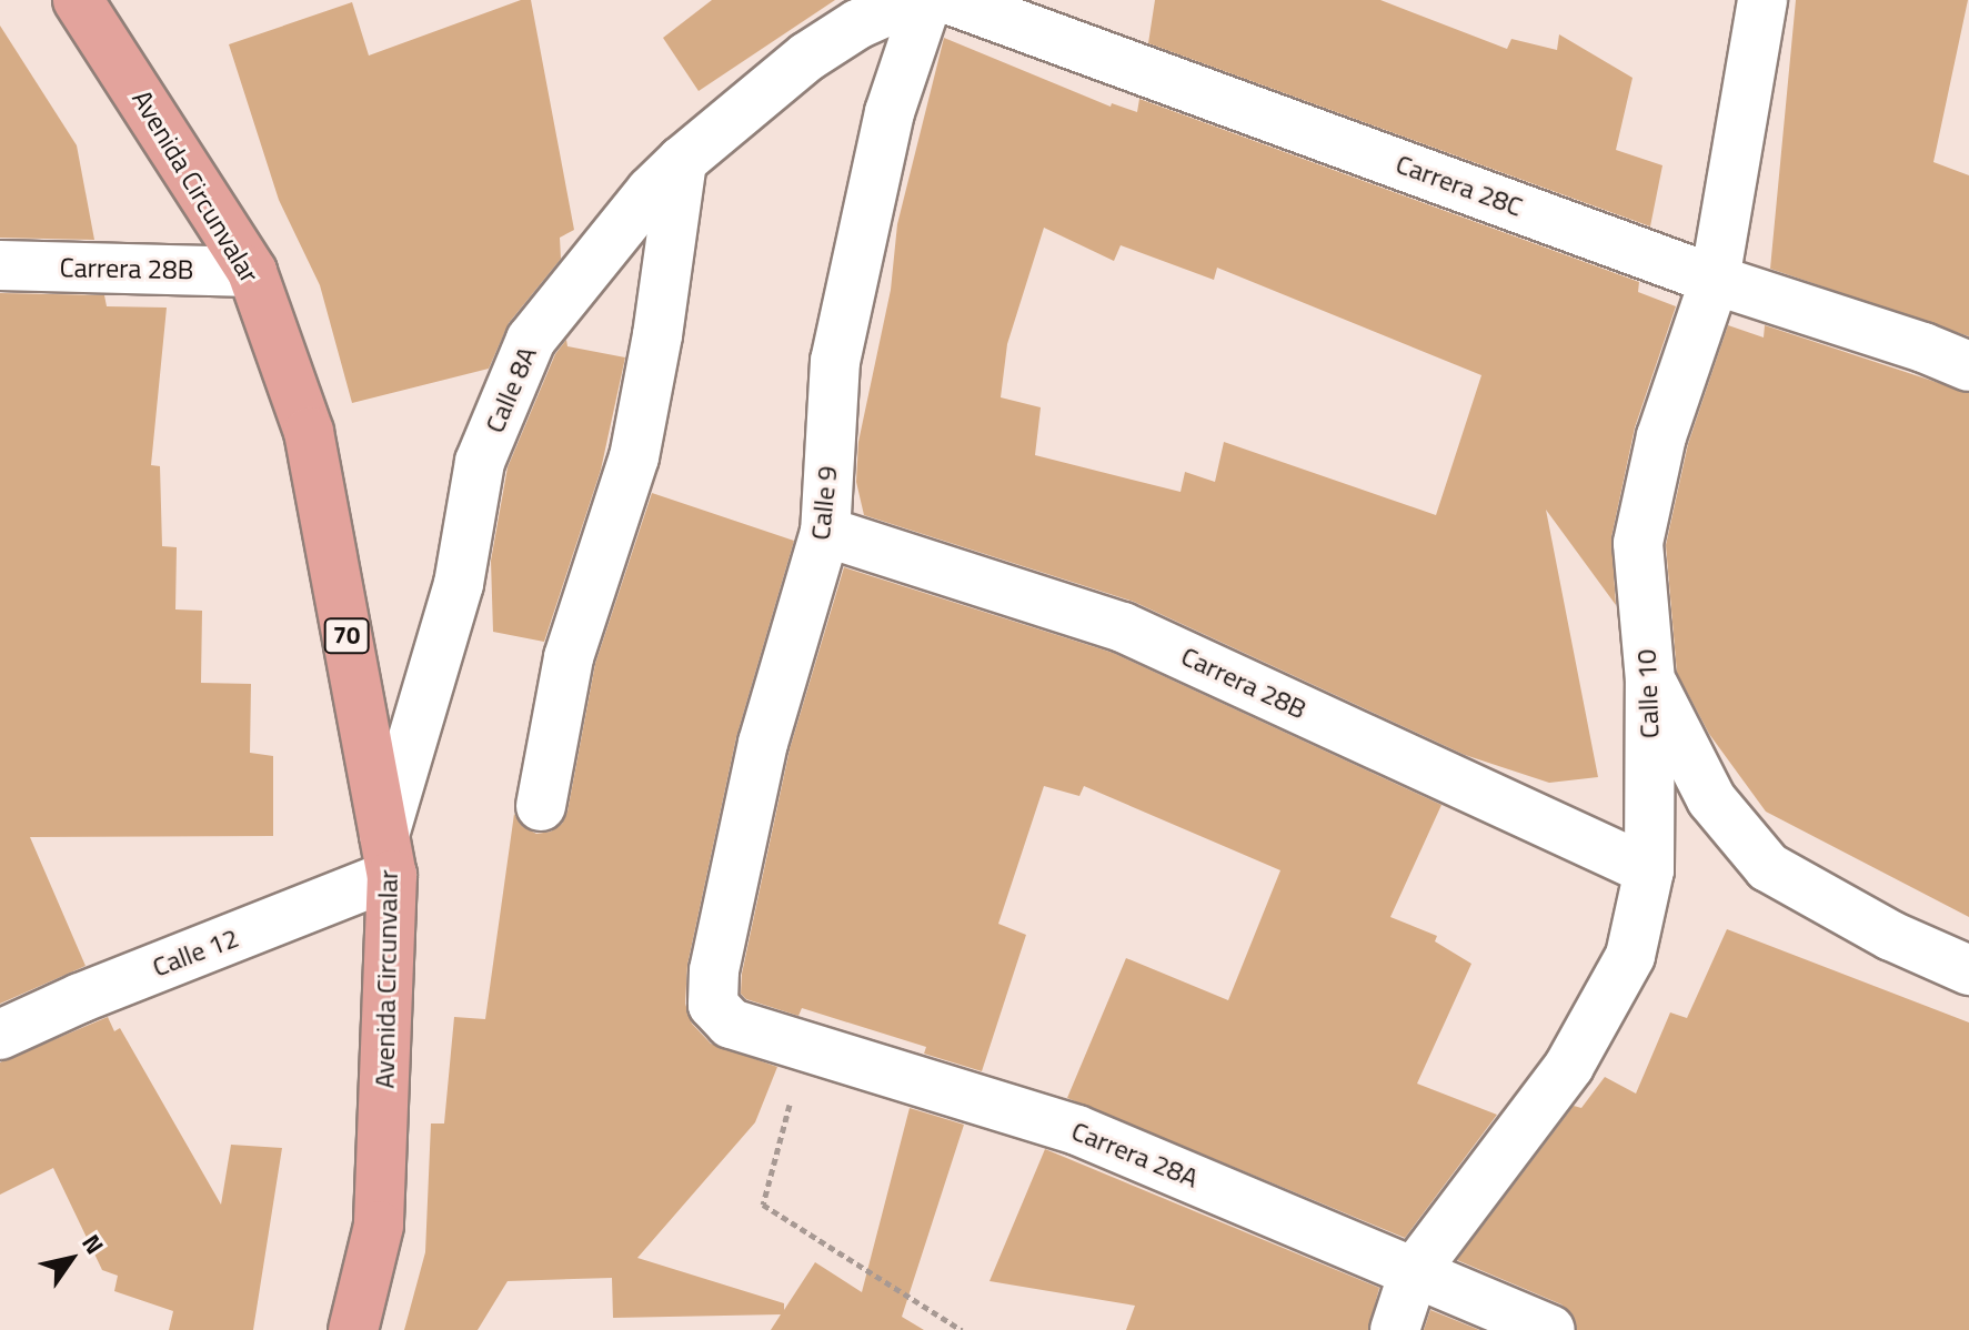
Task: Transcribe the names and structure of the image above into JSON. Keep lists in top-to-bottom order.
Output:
{
  "streets": {
    "main road": ["Avenida Circunvalar", "70"],
    "street": [
      "Carrera 28C",
      "Carrera 28B",
      "Calle 8A",
      "Calle 9",
      "Calle 10",
      "Calle 12",
      "Carrera 28A"
    ]
  },
  "crossings": [
    ["Carrera 28C", "Calle 10"],
    ["Avenida Circunvalar", "Carrera 28B"],
    ["Avenida Circunvalar", "Calle 8A"],
    ["Avenida Circunvalar", "Calle 12"],
    ["Carrera 28B", "Calle 9"],
    ["Carrera 28B", "Calle 10"],
    ["Calle 8A", "Calle 12"],
    ["Calle 9", "Carrera 28A"],
    ["Calle 10", "Carrera 28A"]
  ],
  "north": "top right"
}
